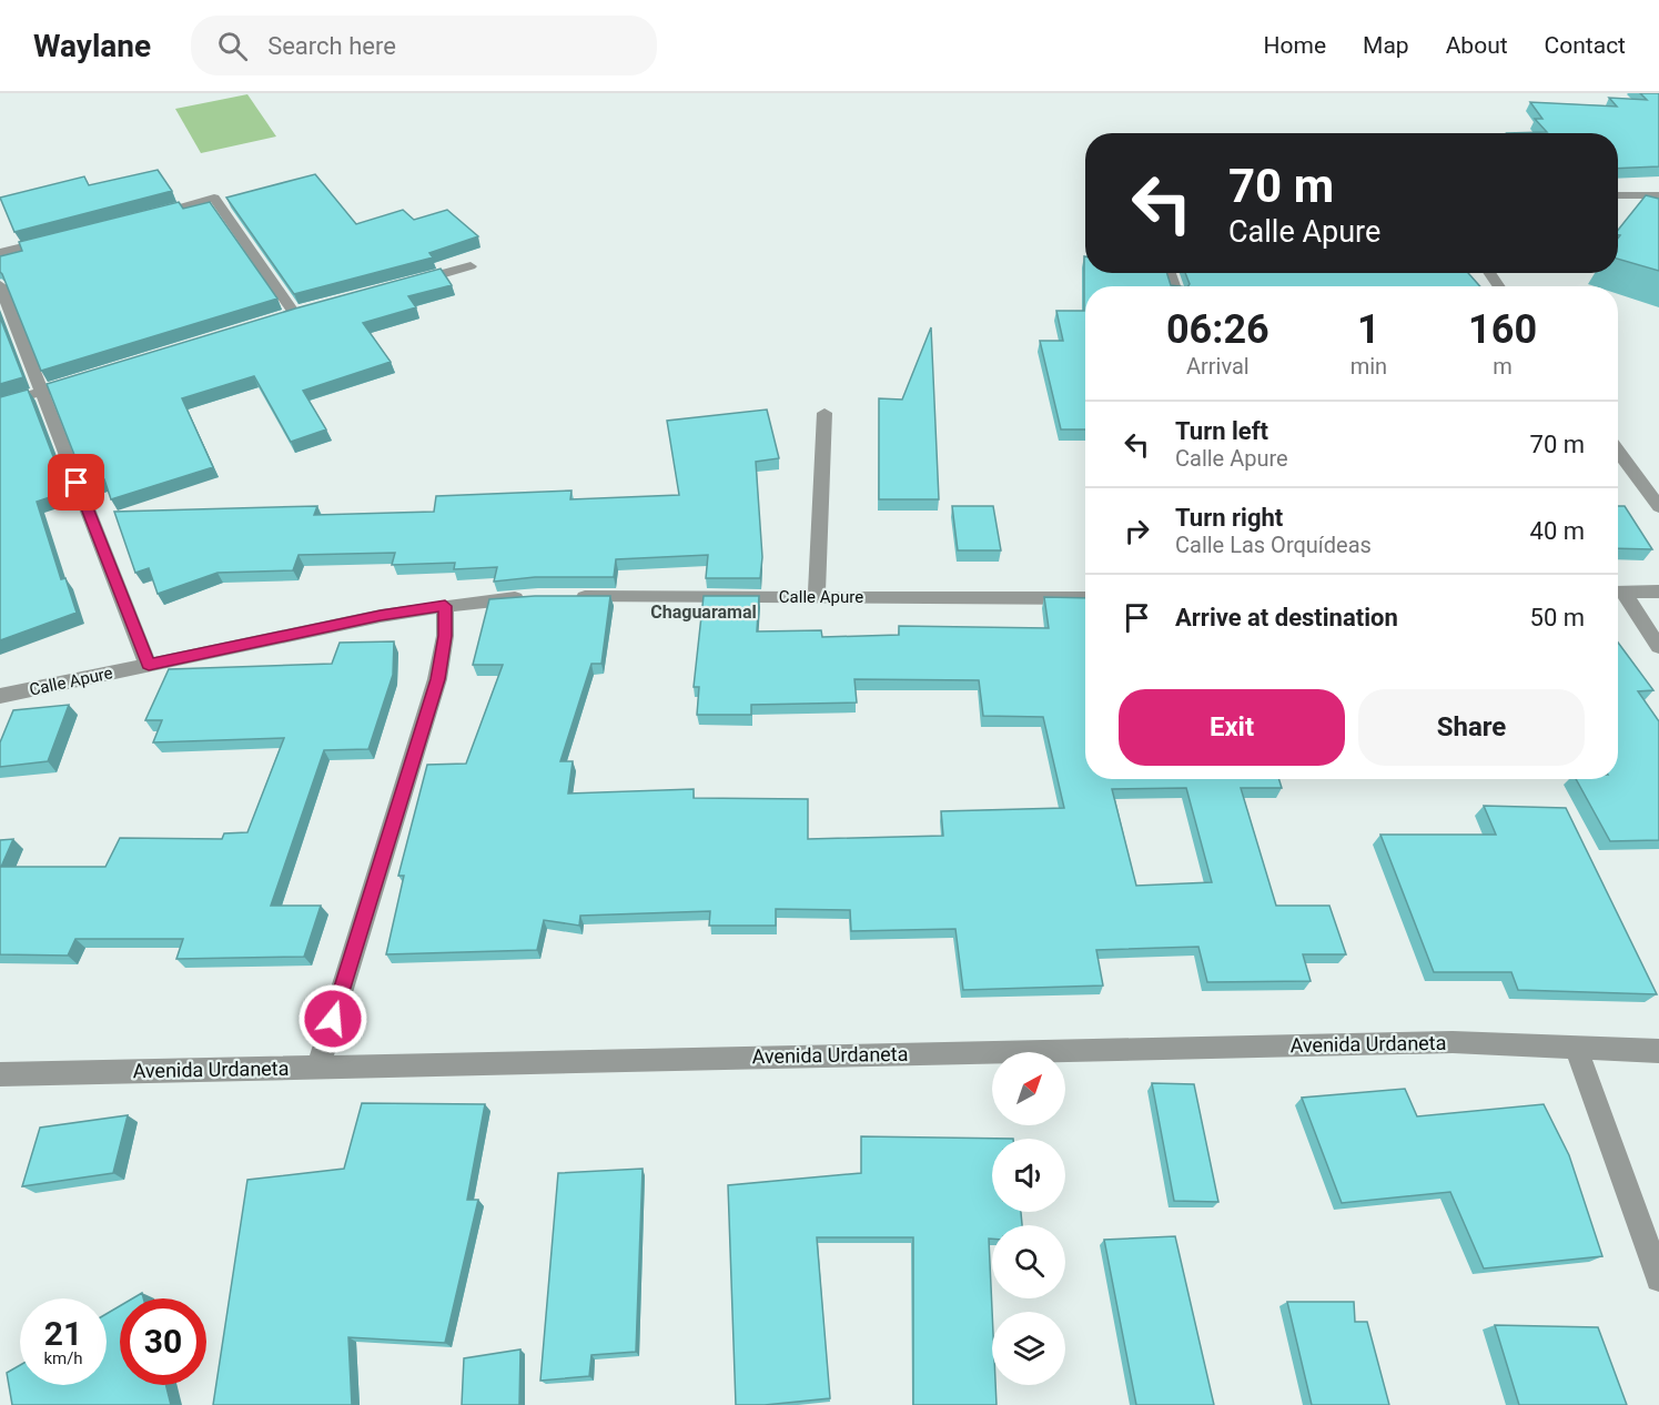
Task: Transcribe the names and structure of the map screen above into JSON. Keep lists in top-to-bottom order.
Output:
{
  "streets": {
    "street": ["Calle Apure", "Avenida Urdaneta"]
  },
  "districts": ["Chaguaramal"],
  "north": "top right",
  "page": {
    "header": "Waylane",
    "search": "Search here",
    "nav": [
      "Home",
      "Map",
      "About",
      "Contact"
    ],
    "turn": ["70 m", "Calle Apure"],
    "eta": [
      "06:26",
      "Arrival",
      "1",
      "min",
      "160",
      "m"
    ],
    "list": [
      {
        "name": "Turn left",
        "note": "Calle Apure",
        "value": "70 m"
      },
      {
        "name": "Turn right",
        "note": "Calle Las Orquídeas",
        "value": "40 m"
      },
      {
        "name": "Arrive at destination",
        "value": "50 m"
      }
    ],
    "buttons": ["Exit", "Share"],
    "speed": "21 km/h",
    "limit": "30"
  }
}
